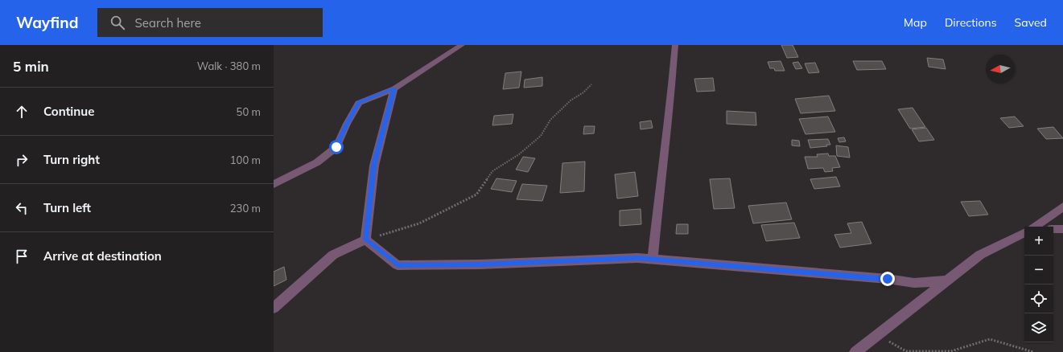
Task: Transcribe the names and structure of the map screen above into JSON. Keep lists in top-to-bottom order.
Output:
{
  "north": "left",
  "page": {
    "header": "Wayfind",
    "search": "Search here",
    "nav": ["Map", "Directions", "Saved"],
    "heading": ["5 min", "Walk · 380 m"],
    "list": [
      ["Continue", "50 m"],
      ["Turn right", "100 m"],
      ["Turn left", "230 m"],
      "Arrive at destination"
    ],
    "map_buttons": ["+", "−"]
  }
}
